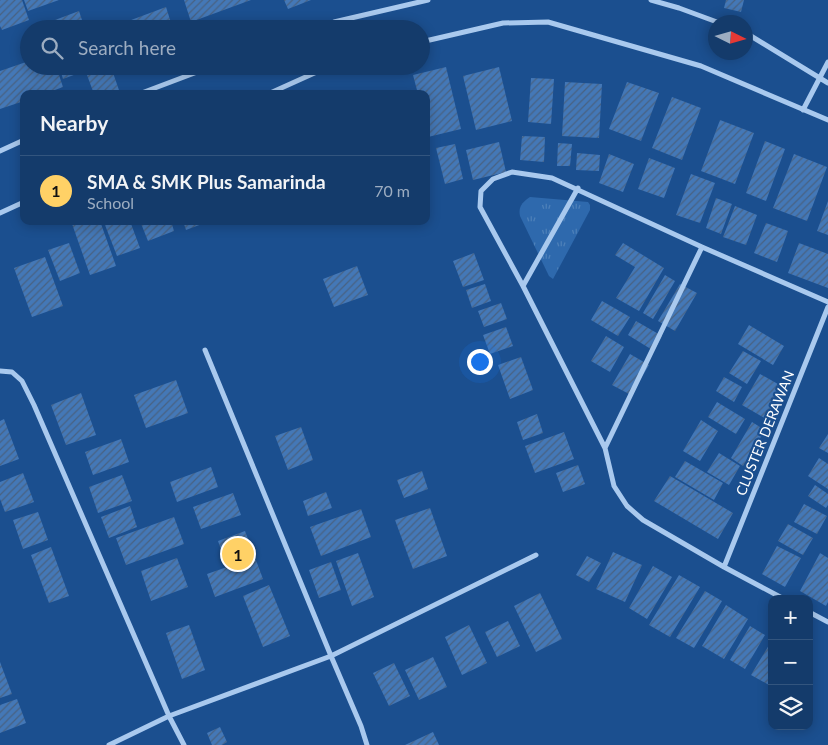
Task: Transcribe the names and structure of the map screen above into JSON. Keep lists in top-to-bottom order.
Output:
{
  "streets": {
    "street": ["CLUSTER DERAWAN"]
  },
  "north": "right",
  "page": {
    "search": "Search here",
    "heading": "Nearby",
    "list": [
      {
        "mark": "1",
        "name": "SMA & SMK Plus Samarinda",
        "note": "School",
        "value": "70 m"
      }
    ],
    "pins": "1",
    "map_buttons": ["+", "−"]
  }
}
